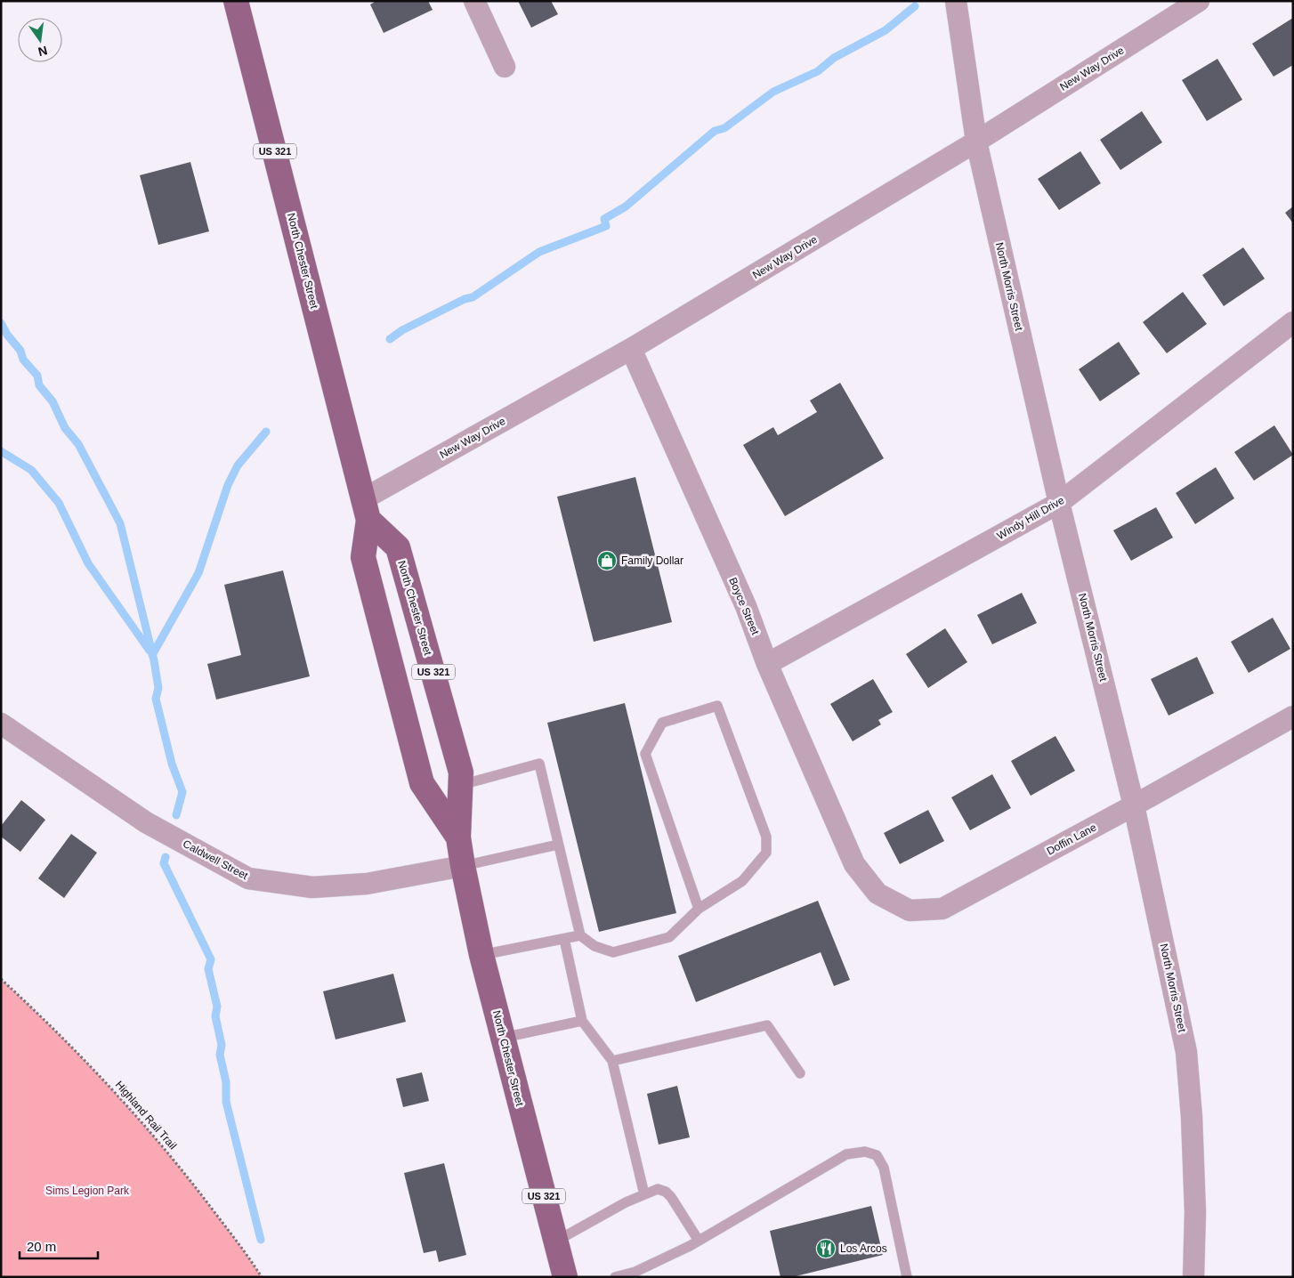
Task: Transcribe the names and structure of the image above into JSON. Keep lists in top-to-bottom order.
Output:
{
  "streets": {
    "main road": ["US 321", "North Chester Street"],
    "street": [
      "New Way Drive",
      "North Morris Street",
      "Windy Hill Drive",
      "Boyce Street",
      "Doffin Lane",
      "Caldwell Street"
    ],
    "path": ["Highland Rail Trail"]
  },
  "crossings": [
    ["New Way Drive", "North Chester Street"],
    ["New Way Drive", "North Morris Street"],
    ["New Way Drive", "Boyce Street"],
    ["North Chester Street", "Caldwell Street"],
    ["North Morris Street", "Windy Hill Drive"],
    ["North Morris Street", "Doffin Lane"],
    ["Windy Hill Drive", "Boyce Street"],
    ["Boyce Street", "Doffin Lane"]
  ],
  "parks": ["Sims Legion Park"],
  "places": {
    "shop": ["Family Dollar"],
    "restaurant": ["Los Arcos"]
  },
  "scale_bar": "20 m",
  "north": "bottom"
}
